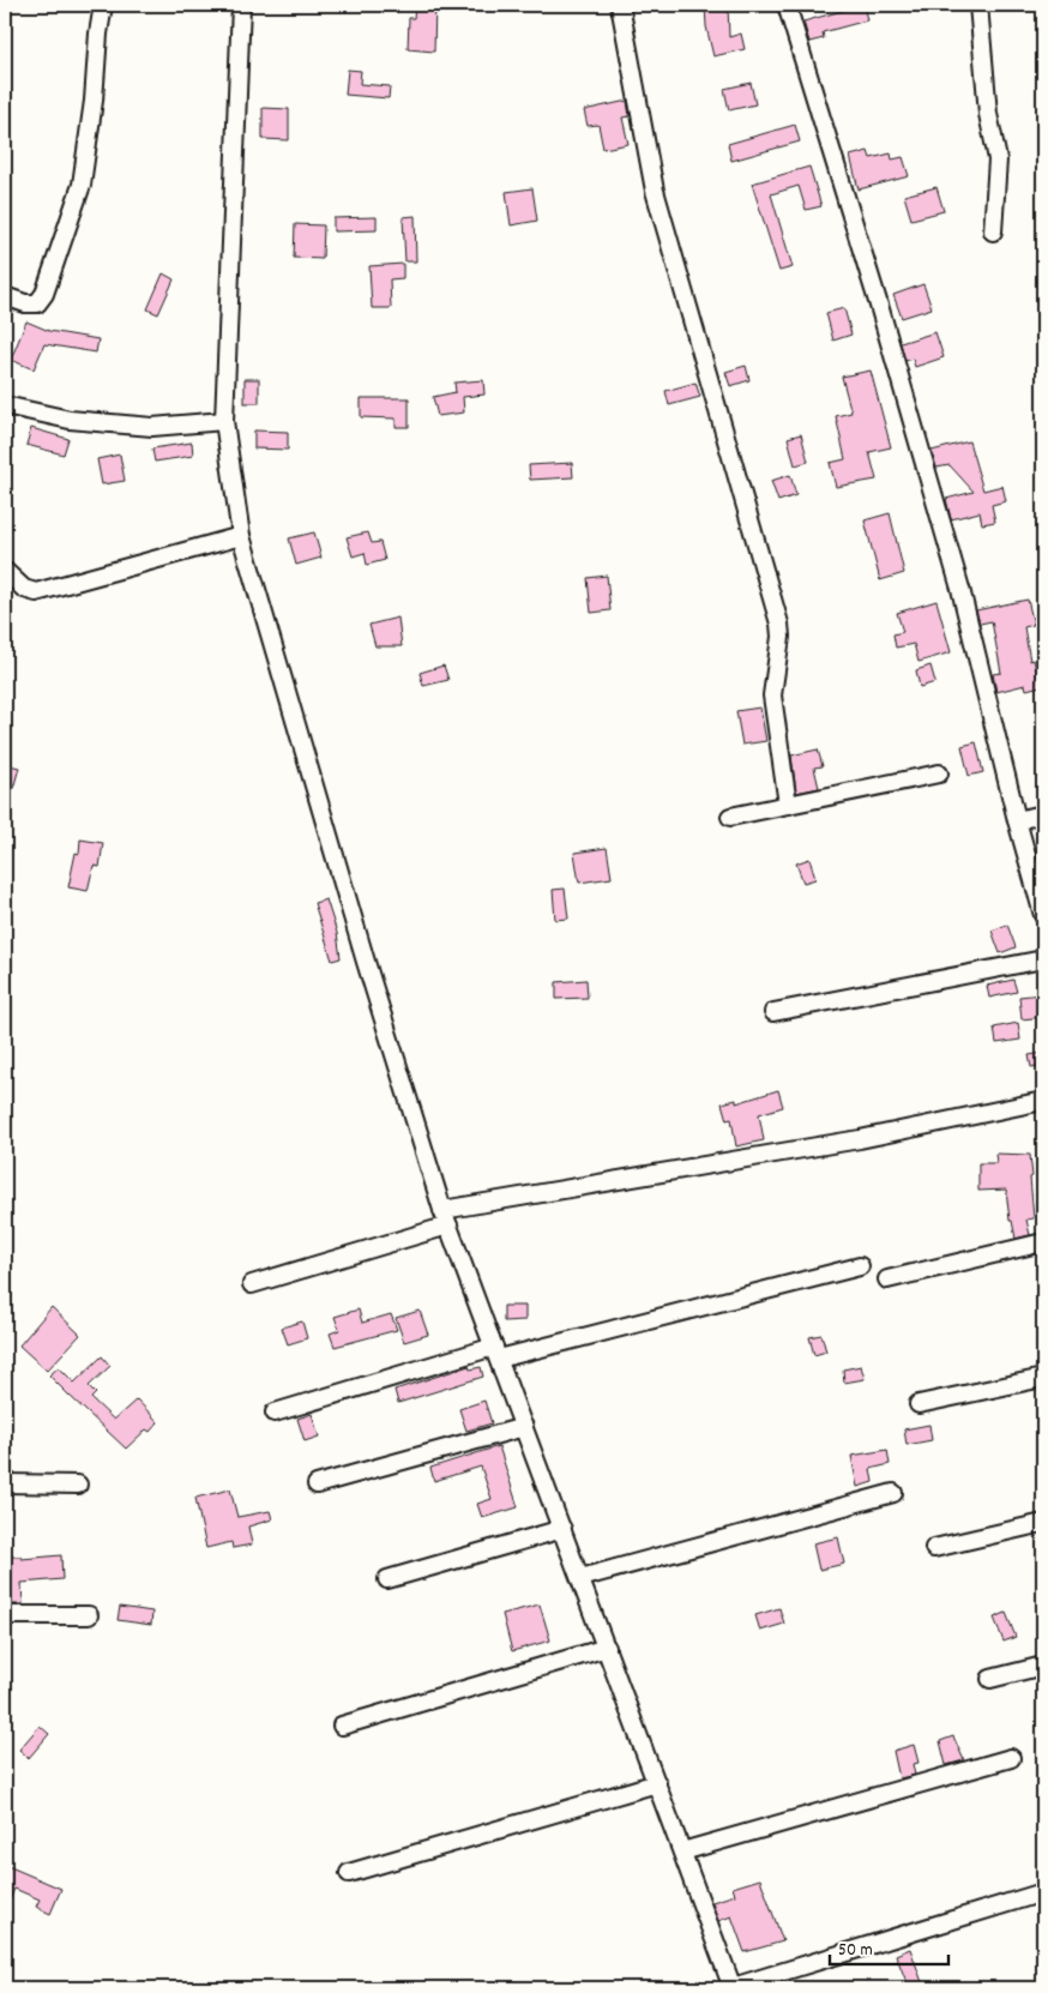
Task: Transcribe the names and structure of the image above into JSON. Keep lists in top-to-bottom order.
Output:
{
  "scale_bar": "50 m"
}
